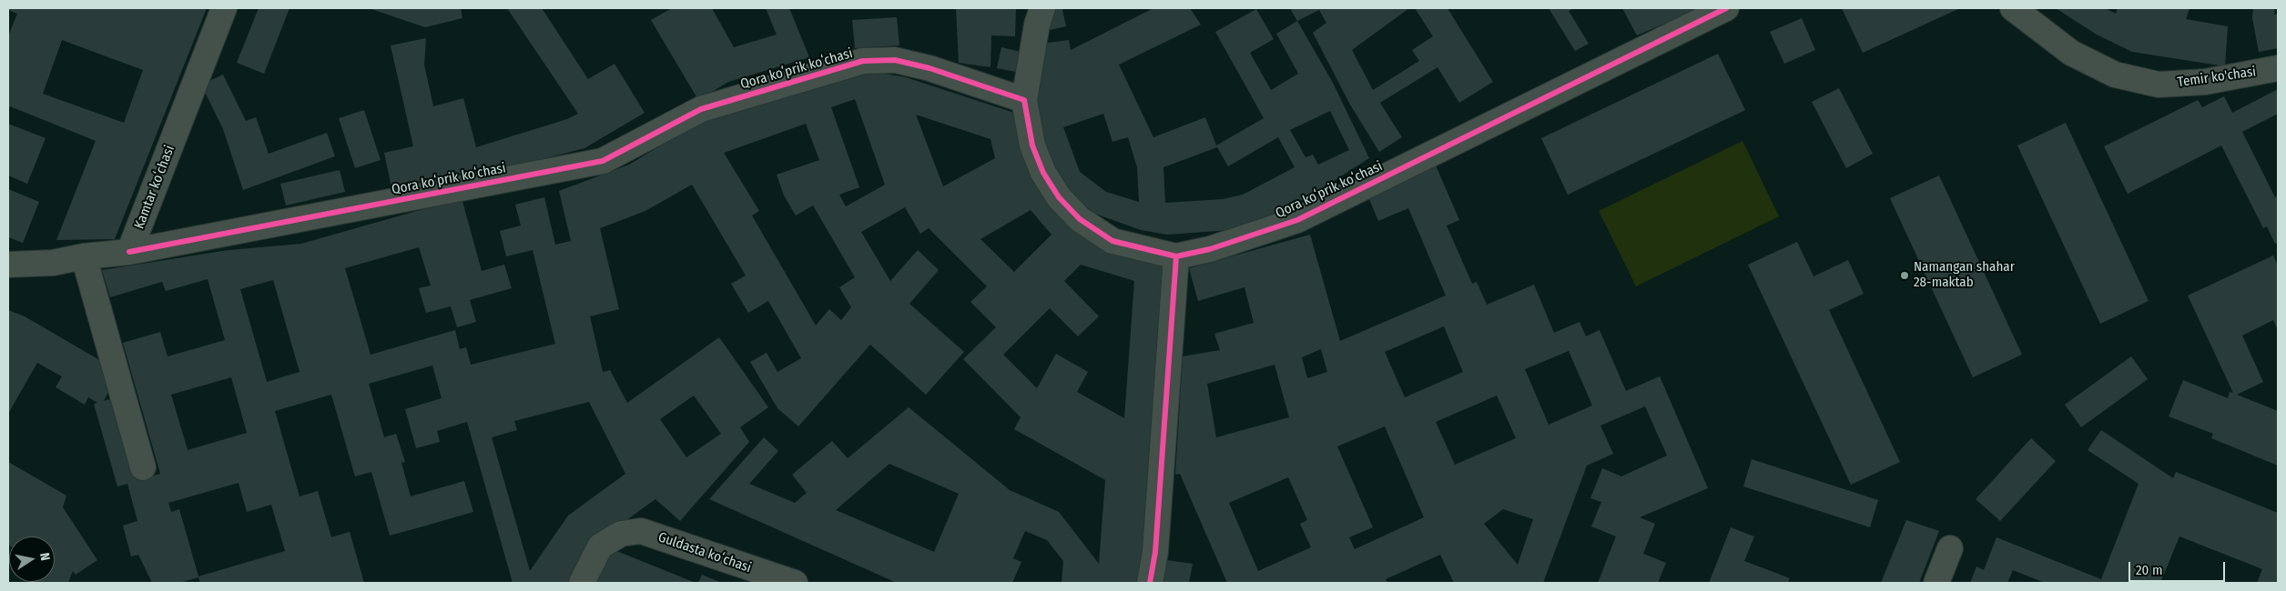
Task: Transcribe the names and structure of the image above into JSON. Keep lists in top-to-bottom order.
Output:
{
  "streets": {
    "street": [
      "Qora koʻprik koʻchasi",
      "Temir ko'chasi",
      "Kamtar koʻchasi",
      "Guldasta koʻchasi"
    ]
  },
  "crossings": [
    ["Qora koʻprik koʻchasi", "Kamtar koʻchasi"]
  ],
  "places": ["Namangan shahar 28-maktab"],
  "scale_bar": "20 m",
  "north": "right"
}
